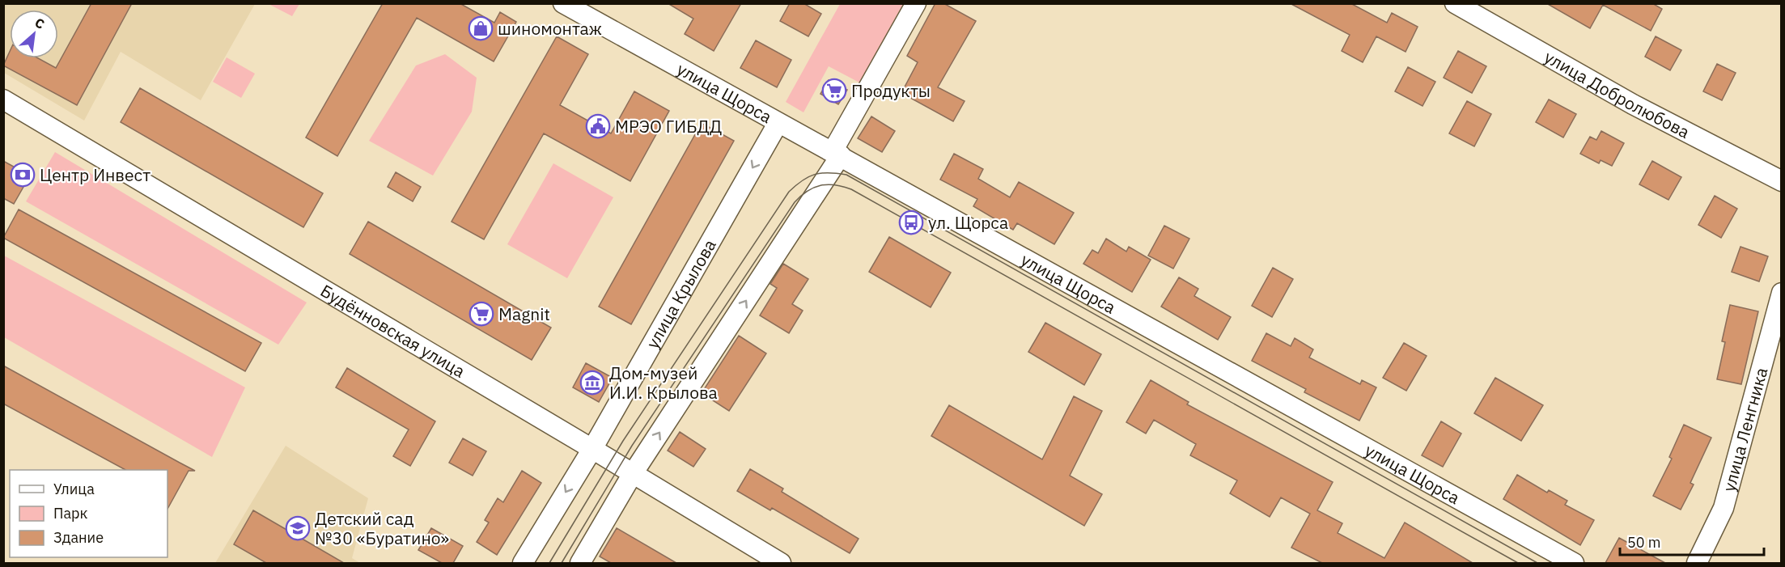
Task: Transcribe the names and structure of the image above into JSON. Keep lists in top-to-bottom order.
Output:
{
  "streets": {
    "street": [
      "улица Щорса",
      "улица Добролюбова",
      "улица Крылова",
      "Будённовская улица",
      "улица Ленгника"
    ]
  },
  "crossings": [
    ["улица Щорса", "улица Крылова"],
    ["улица Крылова", "Будённовская улица"]
  ],
  "places": {
    "shop": ["шиномонтаж"],
    "supermarket": ["Продукты", "Magnit"],
    "public building": ["МРЭО ГИБДД"],
    "bank": ["Центр Инвест"],
    "bus stop": ["ул. Щорса"],
    "museum": ["Дом-музей И.И. Крылова"],
    "school or university": ["Детский сад №30 «Буратино»"]
  },
  "legend": ["Улица", "Парк", "Здание"],
  "scale_bar": "50 m",
  "north": "top right"
}
